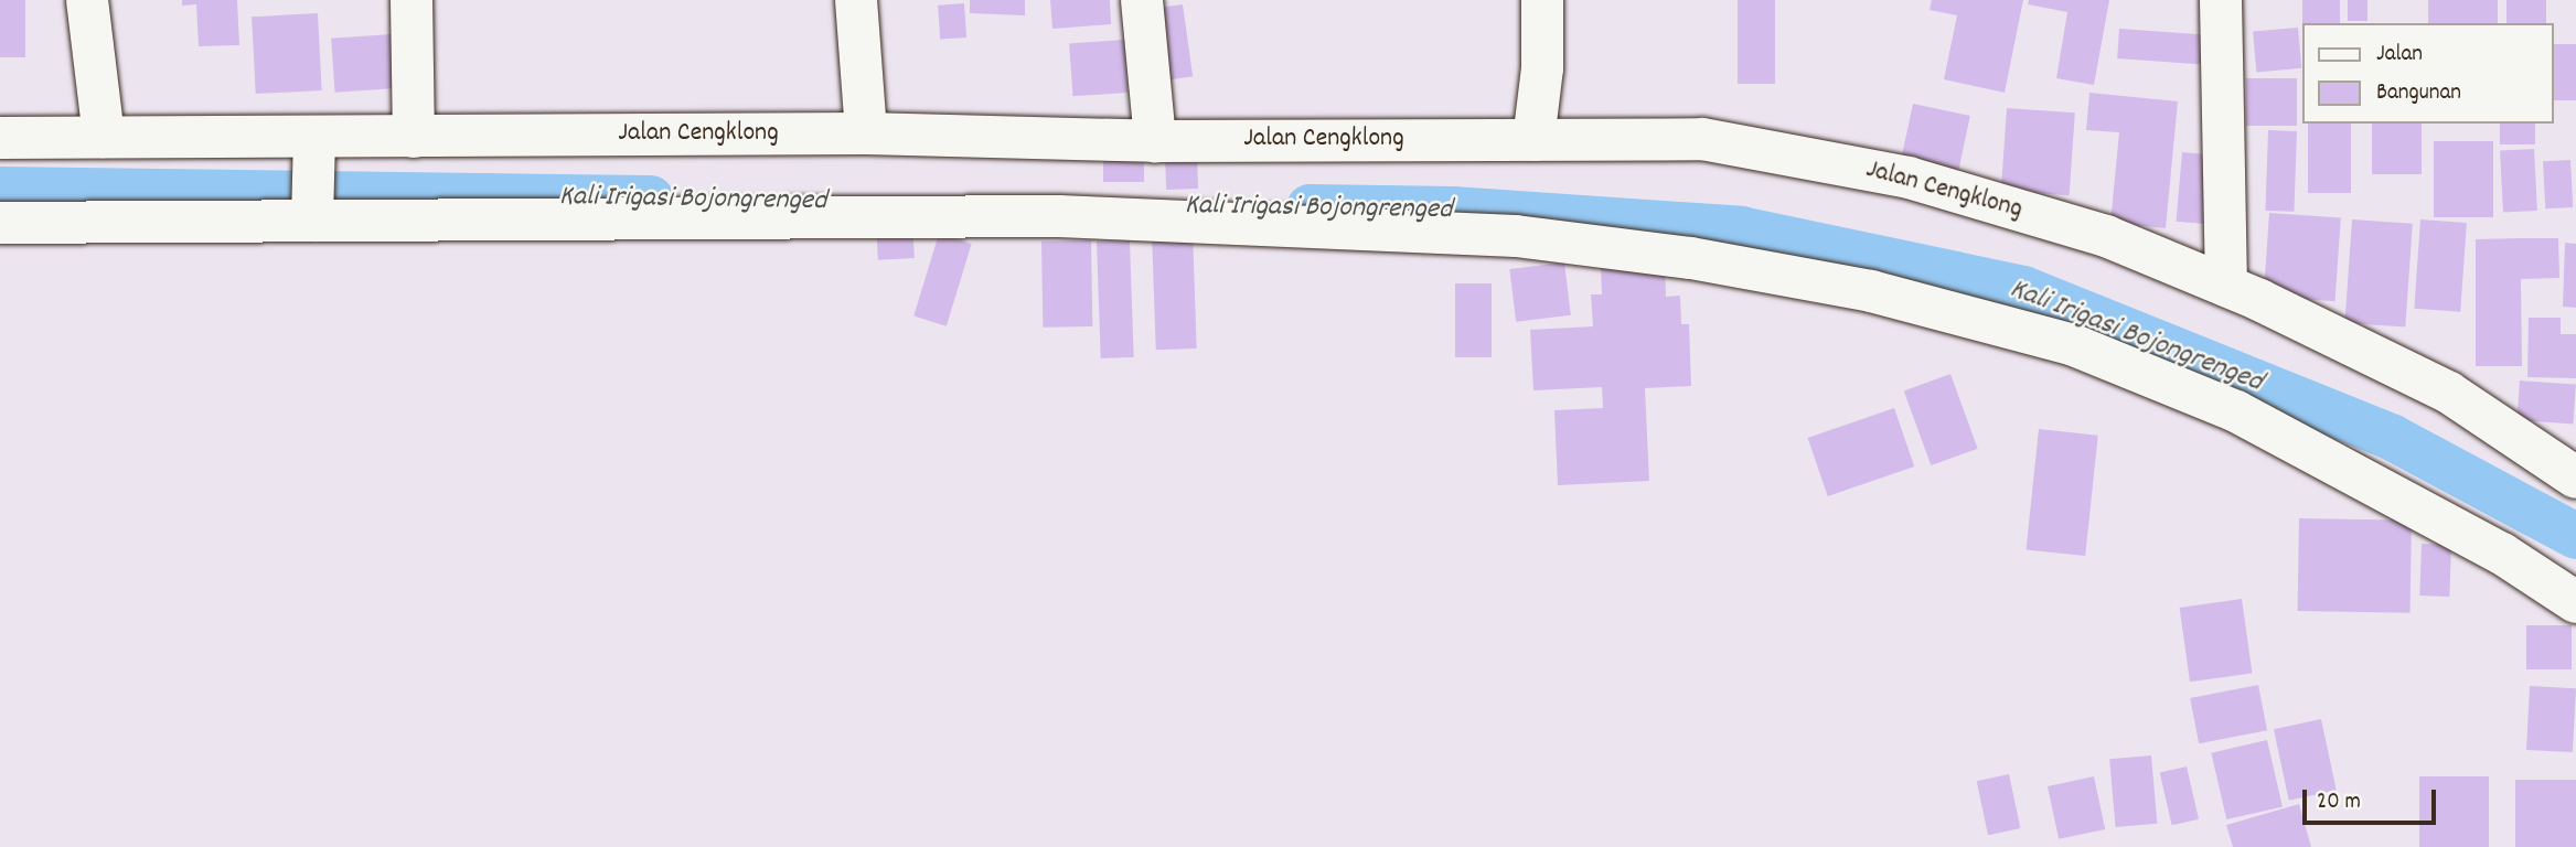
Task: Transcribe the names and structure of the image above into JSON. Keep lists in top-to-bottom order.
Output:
{
  "streets": {
    "street": ["Jalan Cengklong"]
  },
  "water": ["Kali Irigasi Bojongrenged"],
  "legend": ["Jalan", "Bangunan"],
  "scale_bar": "20 m"
}
